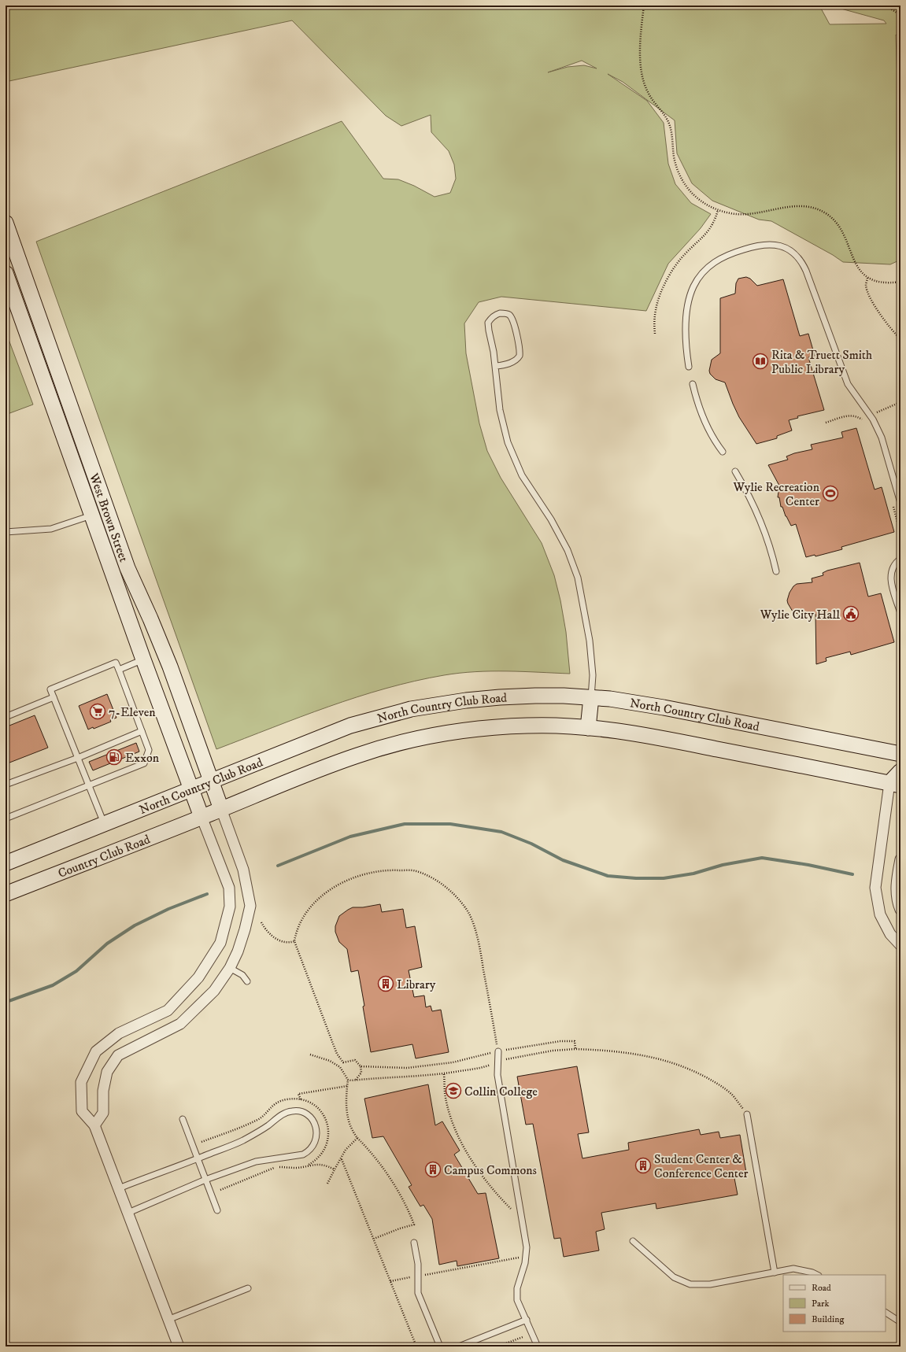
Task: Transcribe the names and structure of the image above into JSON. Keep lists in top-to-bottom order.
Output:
{
  "streets": {
    "main road": ["West Brown Street", "North Country Club Road", "Country Club Road"]
  },
  "crossings": [
    ["West Brown Street", "North Country Club Road"],
    ["West Brown Street", "Country Club Road"],
    ["North Country Club Road", "Country Club Road"]
  ],
  "places": {
    "library": ["Rita & Truett Smith Public Library"],
    "sports": ["Wylie Recreation Center"],
    "public building": ["Wylie City Hall"],
    "supermarket": ["7-Eleven"],
    "fuel station": ["Exxon"],
    "building": ["Library", "Student Center & Conference Center", "Campus Commons"],
    "school or university": ["Collin College"]
  },
  "legend": ["Road", "Park", "Building"]
}
